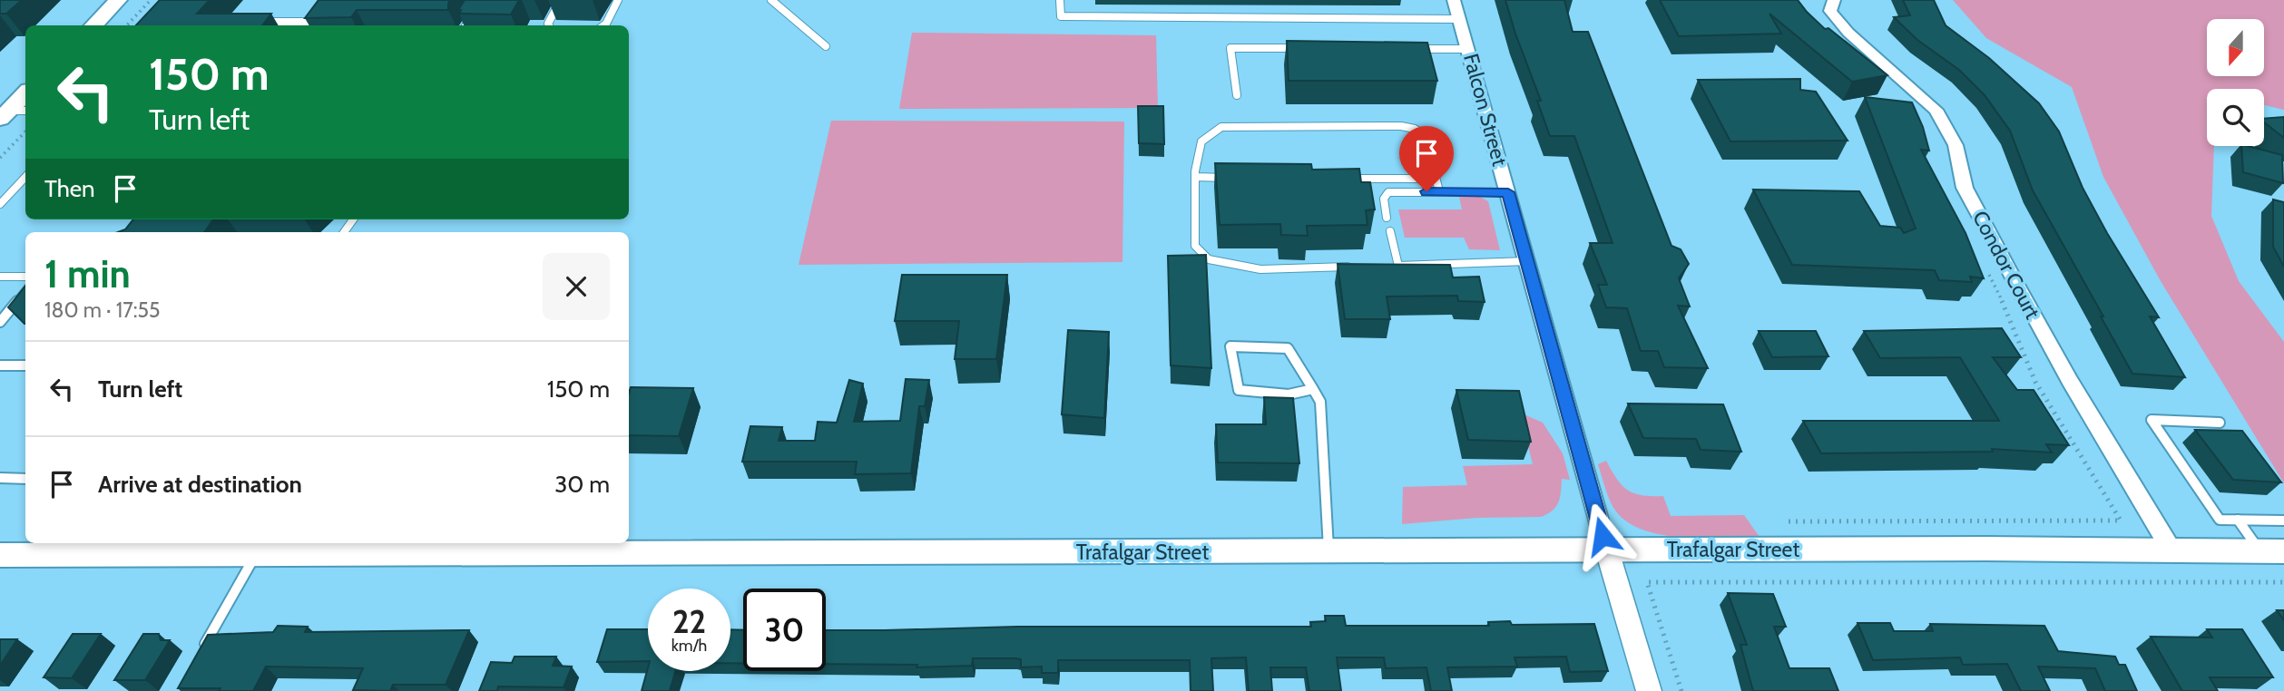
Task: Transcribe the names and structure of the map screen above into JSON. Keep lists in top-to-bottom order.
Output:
{
  "streets": {
    "main road": ["Trafalgar Street"],
    "street": ["Falcon Street", "Condor Court"]
  },
  "crossings": [
    ["Falcon Street", "Trafalgar Street"],
    ["Condor Court", "Trafalgar Street"]
  ],
  "north": "bottom",
  "page": {
    "turn": ["150 m", "Turn left"],
    "then": "Then",
    "heading": ["1 min", "180 m · 17:55"],
    "list": [
      {
        "name": "Turn left",
        "value": "150 m"
      },
      {
        "name": "Arrive at destination",
        "value": "30 m"
      }
    ],
    "speed": "22 km/h",
    "limit": "30"
  }
}
